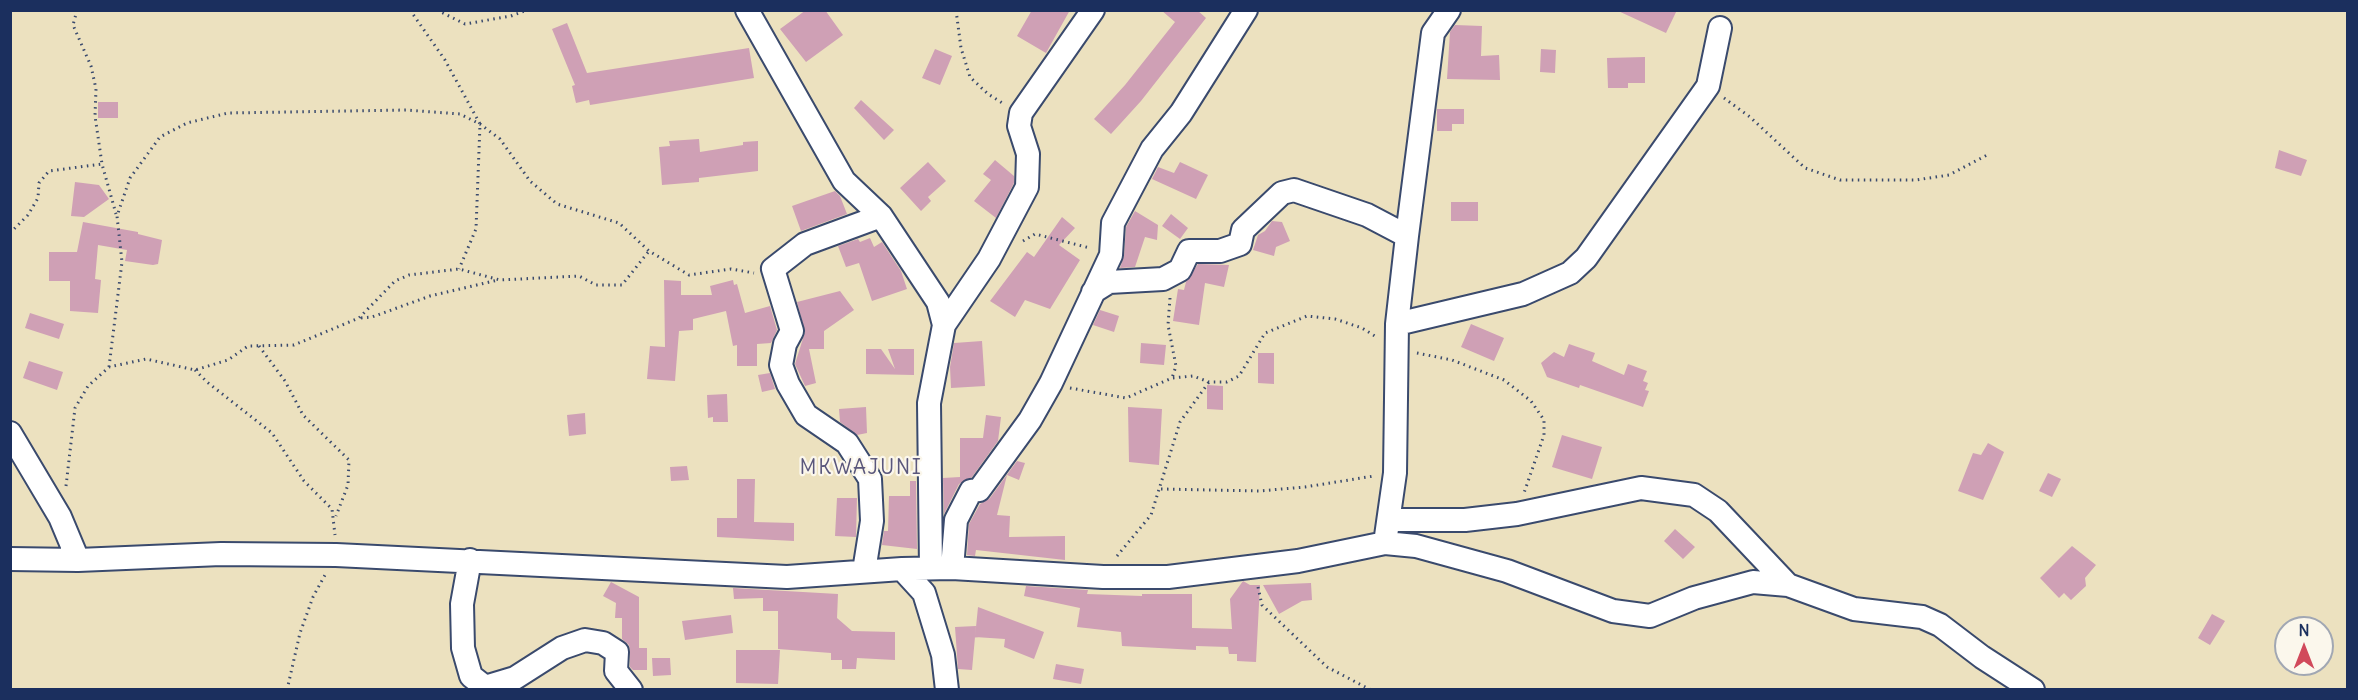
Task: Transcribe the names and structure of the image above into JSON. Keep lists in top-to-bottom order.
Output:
{
  "districts": ["MKWAJUNI"],
  "north": "top"
}
